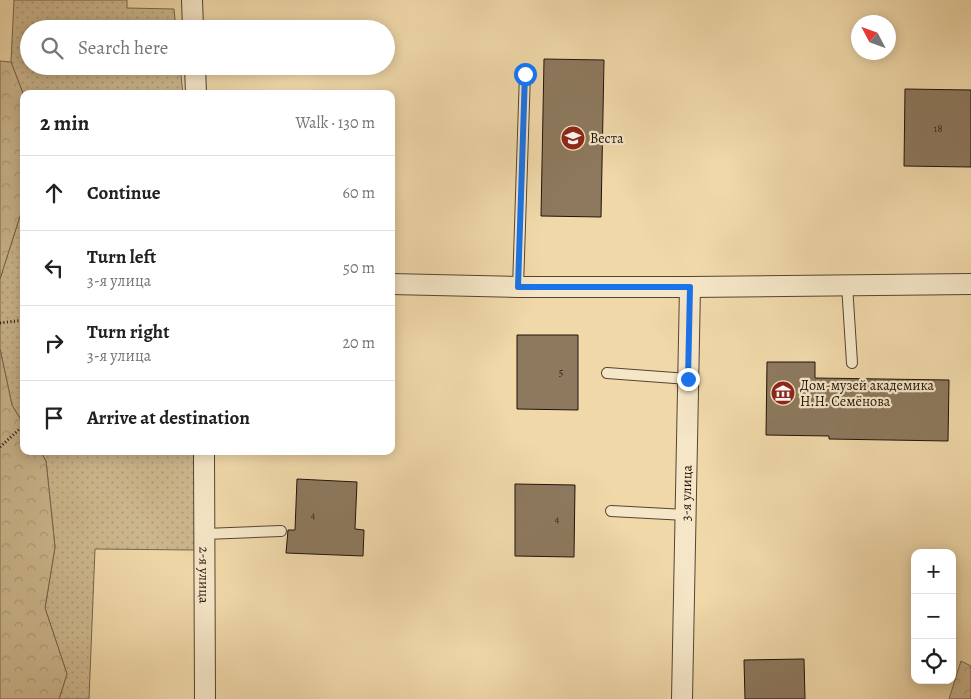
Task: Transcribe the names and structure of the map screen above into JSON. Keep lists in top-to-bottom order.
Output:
{
  "streets": {
    "street": ["3-я улица", "2-я улица"]
  },
  "places": {
    "school or university": ["Веста"],
    "museum": ["Дом-музей академика Н.Н. Семёнова"]
  },
  "house_numbers": [
    "18",
    "5",
    "4",
    "4"
  ],
  "north": "top left",
  "page": {
    "search": "Search here",
    "heading": ["2 min", "Walk · 130 m"],
    "list": [
      ["Continue", "60 m"],
      ["Turn left", "3-я улица", "50 m"],
      ["Turn right", "3-я улица", "20 m"],
      "Arrive at destination"
    ],
    "map_buttons": ["+", "−"]
  }
}
